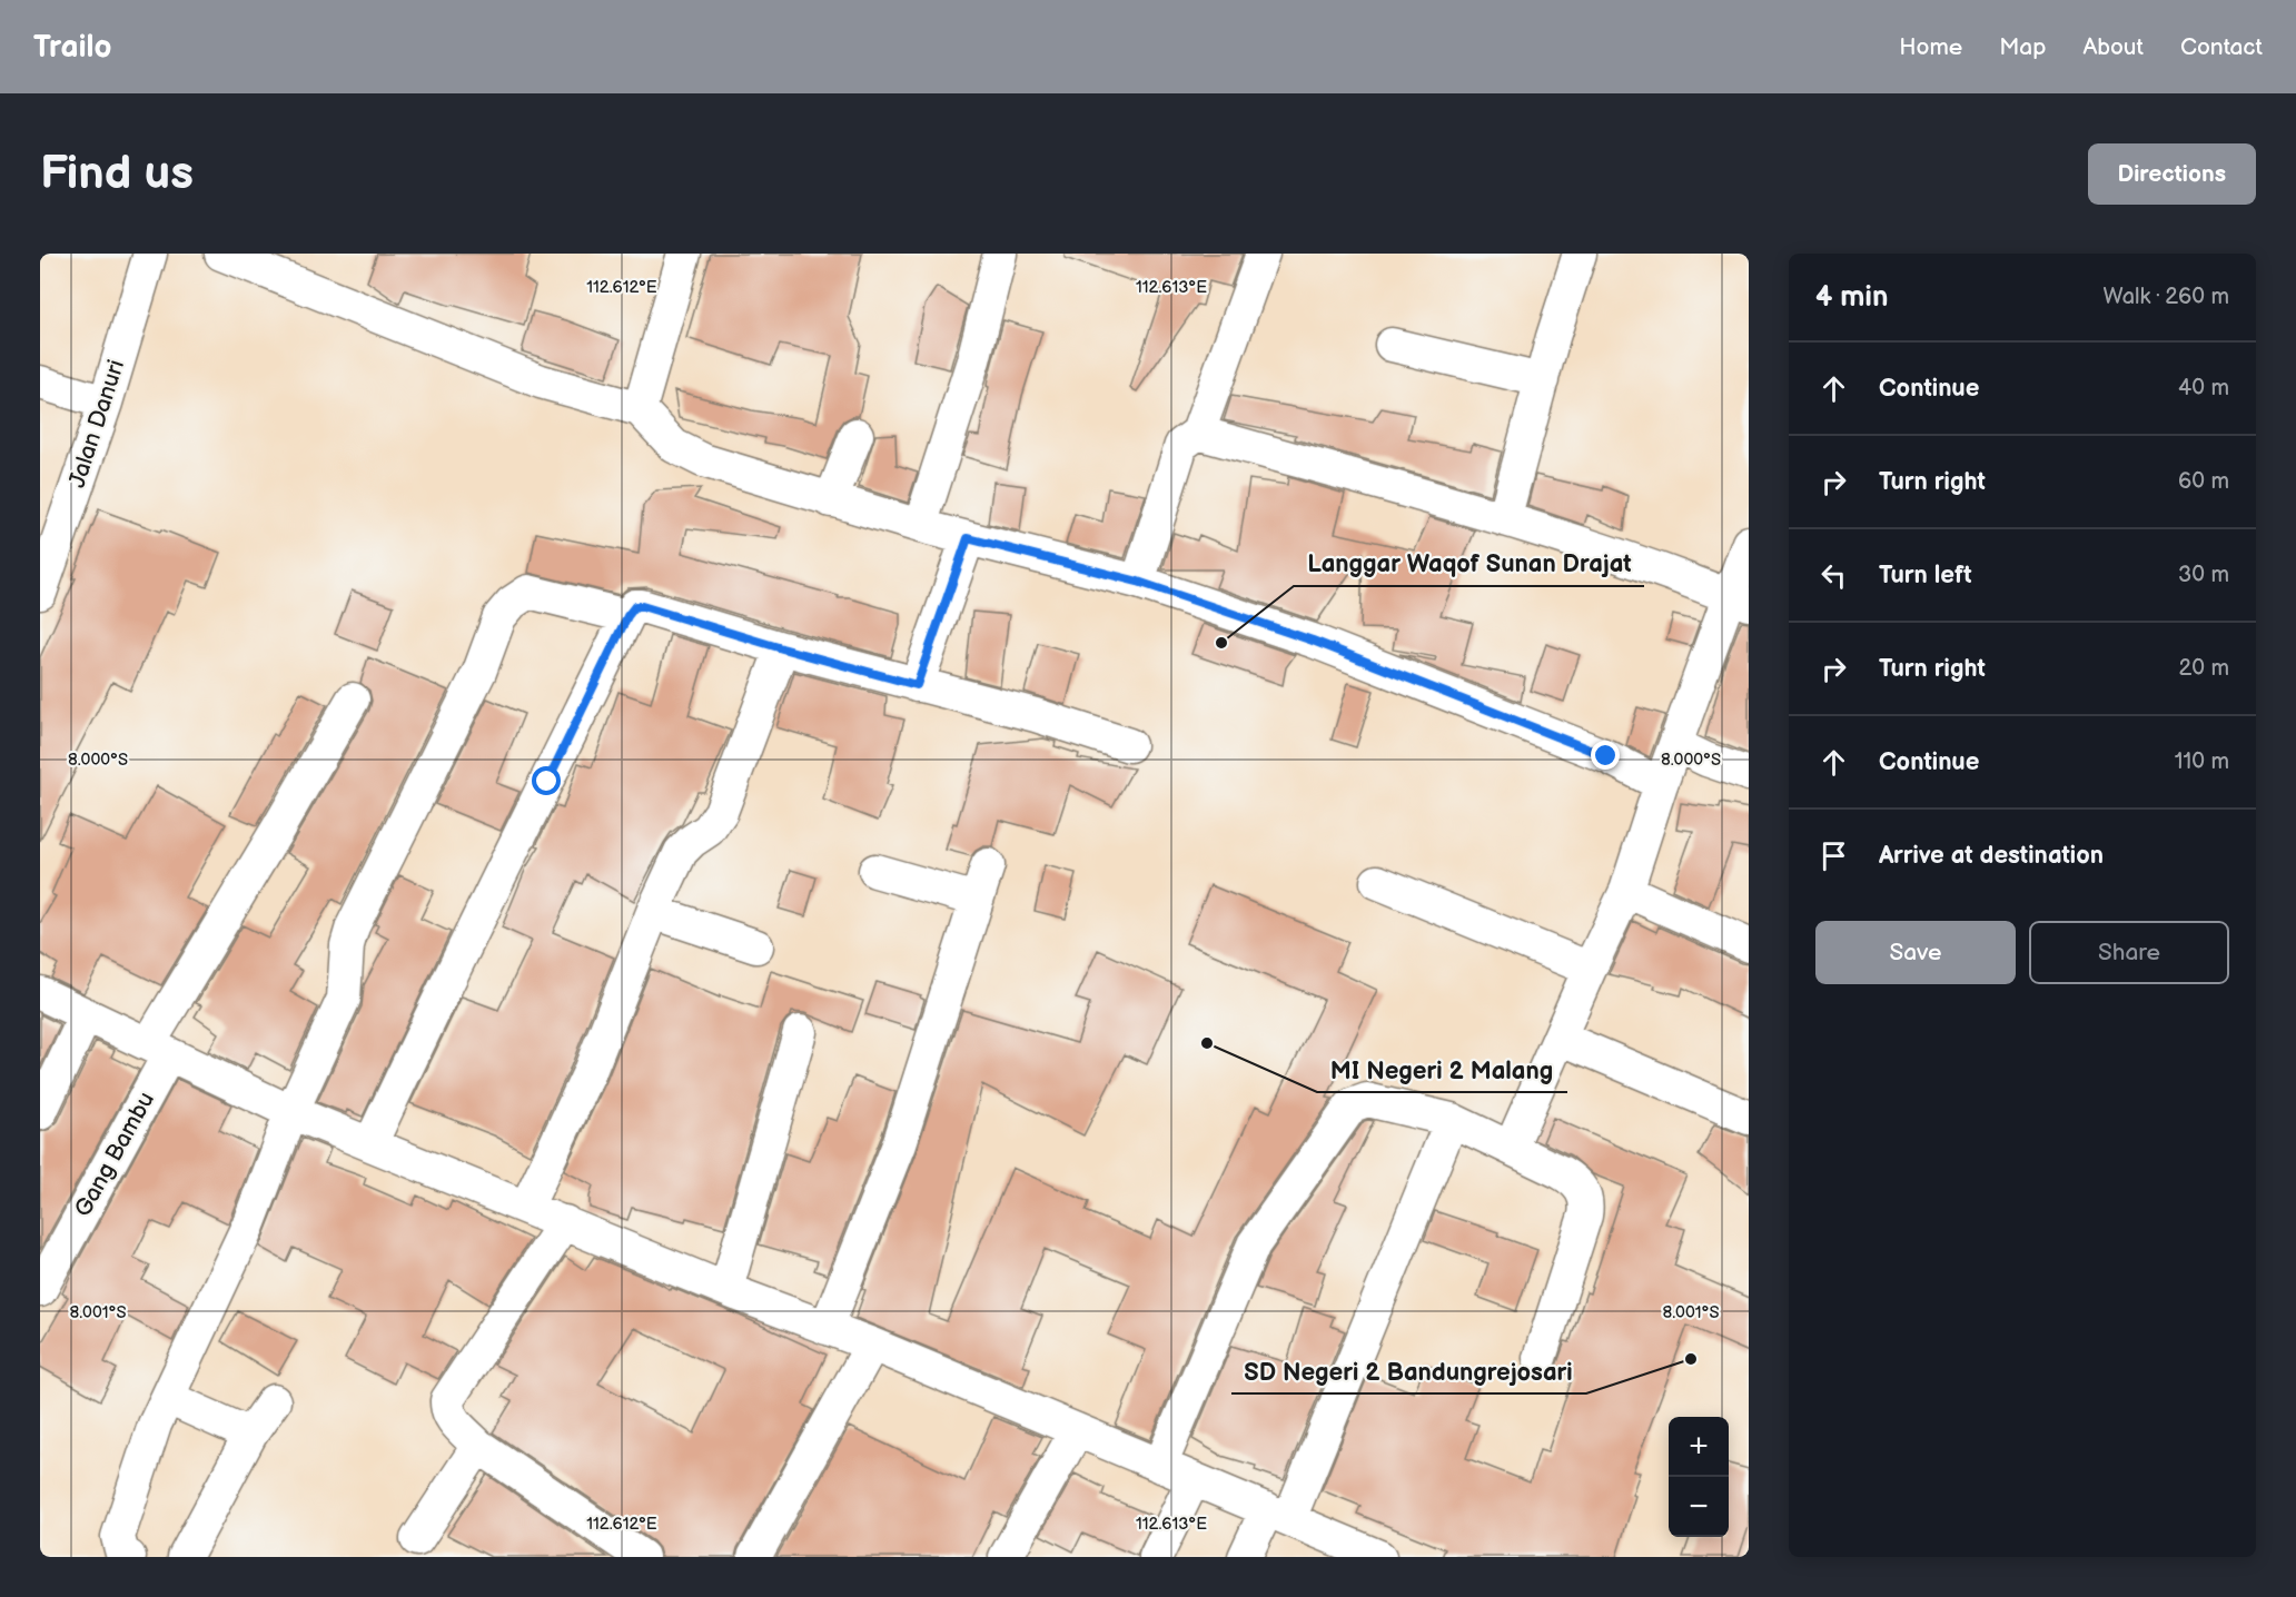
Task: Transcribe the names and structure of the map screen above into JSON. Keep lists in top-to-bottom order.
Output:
{
  "streets": {
    "street": ["Jalan Danuri", "Gang Bambu"]
  },
  "places": ["Langgar Waqof Sunan Drajat", "MI Negeri 2 Malang", "SD Negeri 2 Bandungrejosari"],
  "page": {
    "header": "Trailo",
    "nav": [
      "Home",
      "Map",
      "About",
      "Contact"
    ],
    "buttons": [
      "Directions",
      ["Save", "Share"]
    ],
    "title": "Find us",
    "heading": ["4 min", "Walk · 260 m"],
    "list": [
      ["Continue", "40 m"],
      ["Turn right", "60 m"],
      ["Turn left", "30 m"],
      ["Turn right", "20 m"],
      ["Continue", "110 m"],
      "Arrive at destination"
    ],
    "map_buttons": ["+", "−"]
  },
  "coordinates": [
    "112.612°E",
    "112.613°E",
    "8.000°S",
    "8.001°S"
  ]
}
